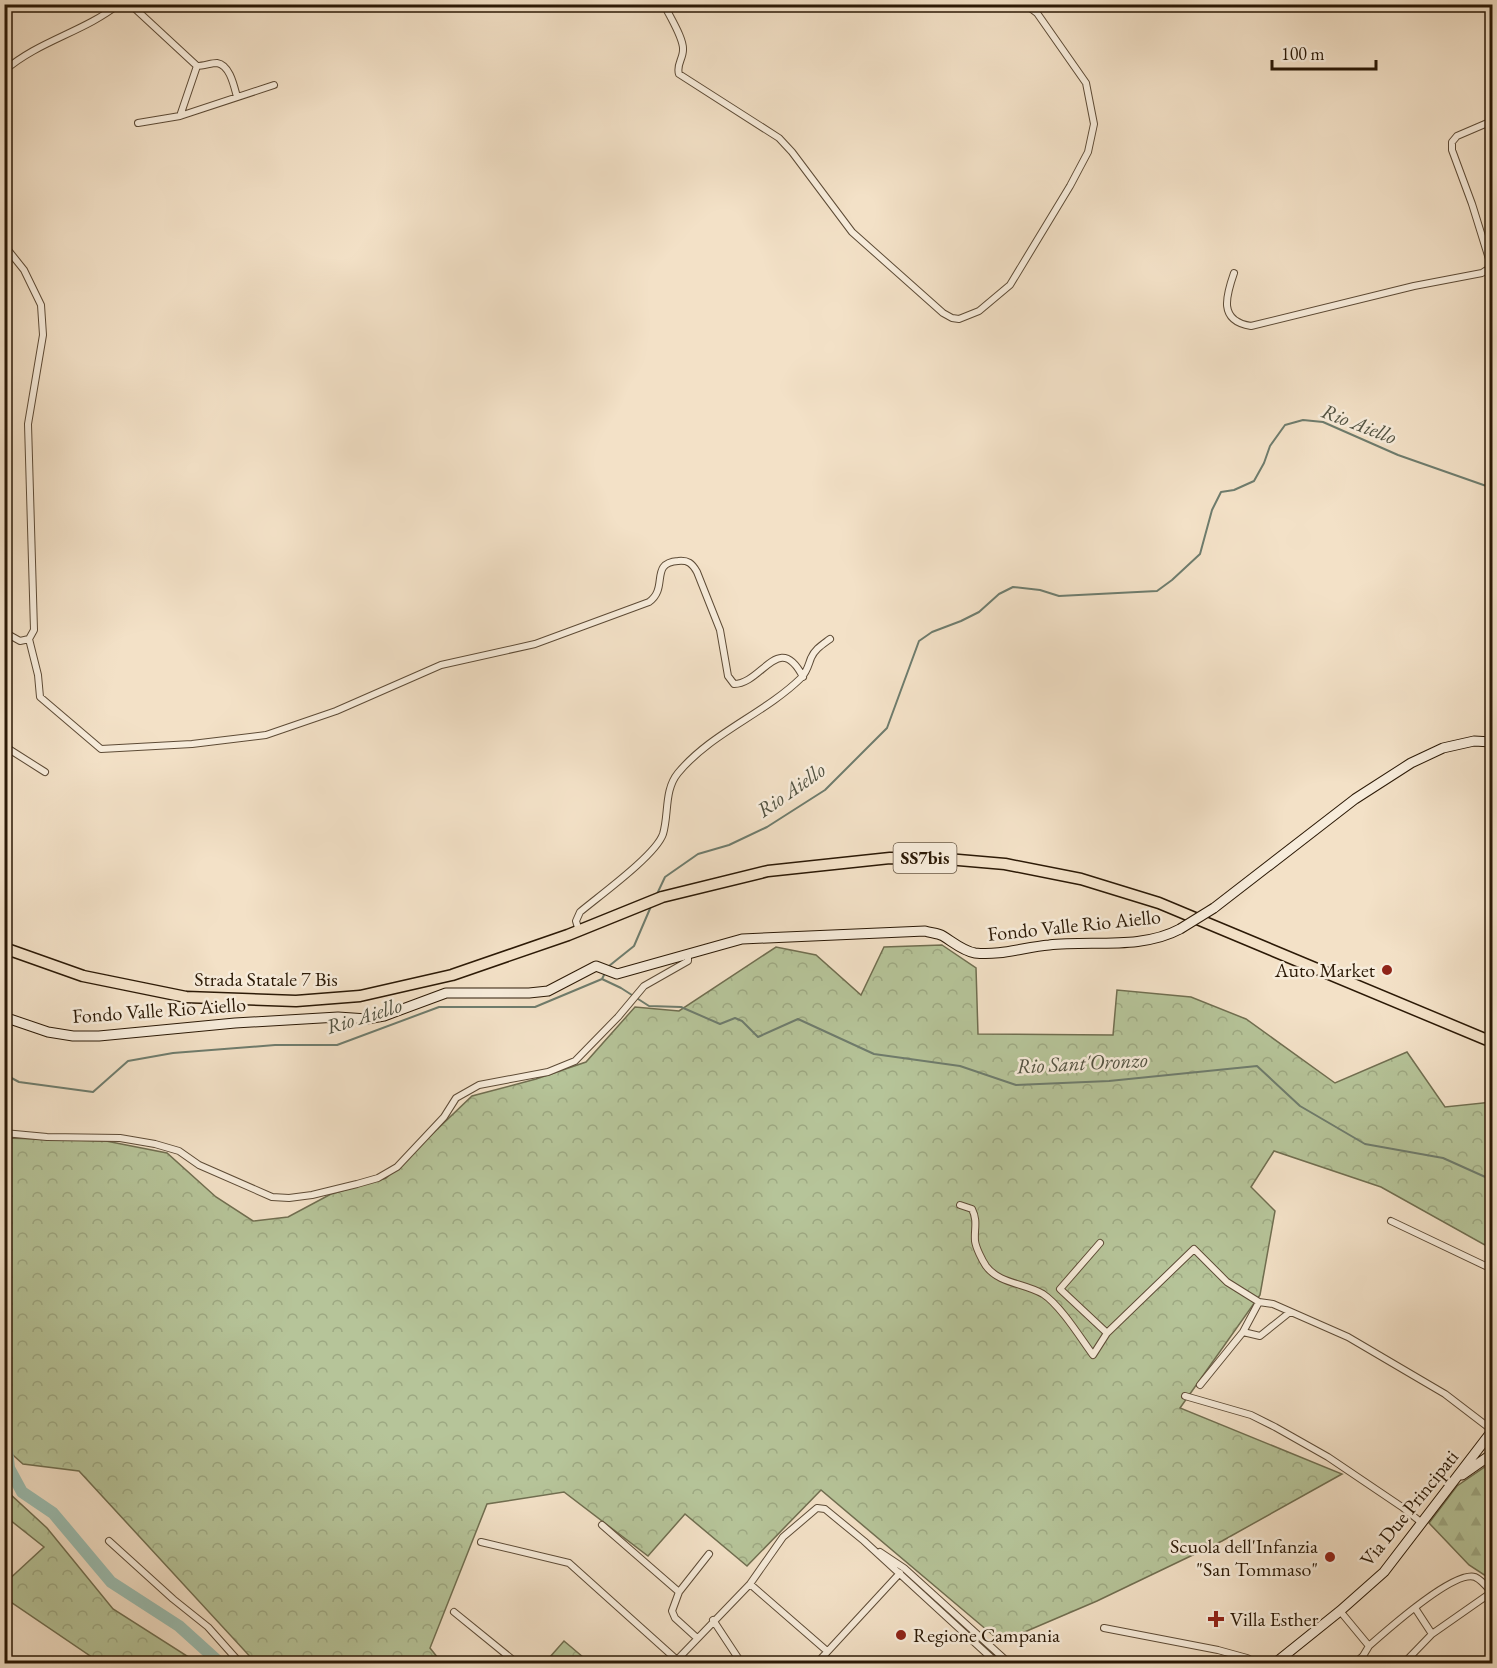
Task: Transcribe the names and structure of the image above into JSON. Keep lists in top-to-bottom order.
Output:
{
  "streets": {
    "main road": ["SS7bis", "Strada Statale 7 Bis"],
    "street": ["Fondo Valle Rio Aiello", "Via Due Principati"]
  },
  "water": ["Rio Aiello", "Rio Sant'Oronzo"],
  "places": {
    "other": ["Auto Market", "Scuola dell'Infanzia \"San Tommaso\"", "Regione Campania"],
    "health": ["Villa Esther"]
  },
  "scale_bar": "100 m"
}
